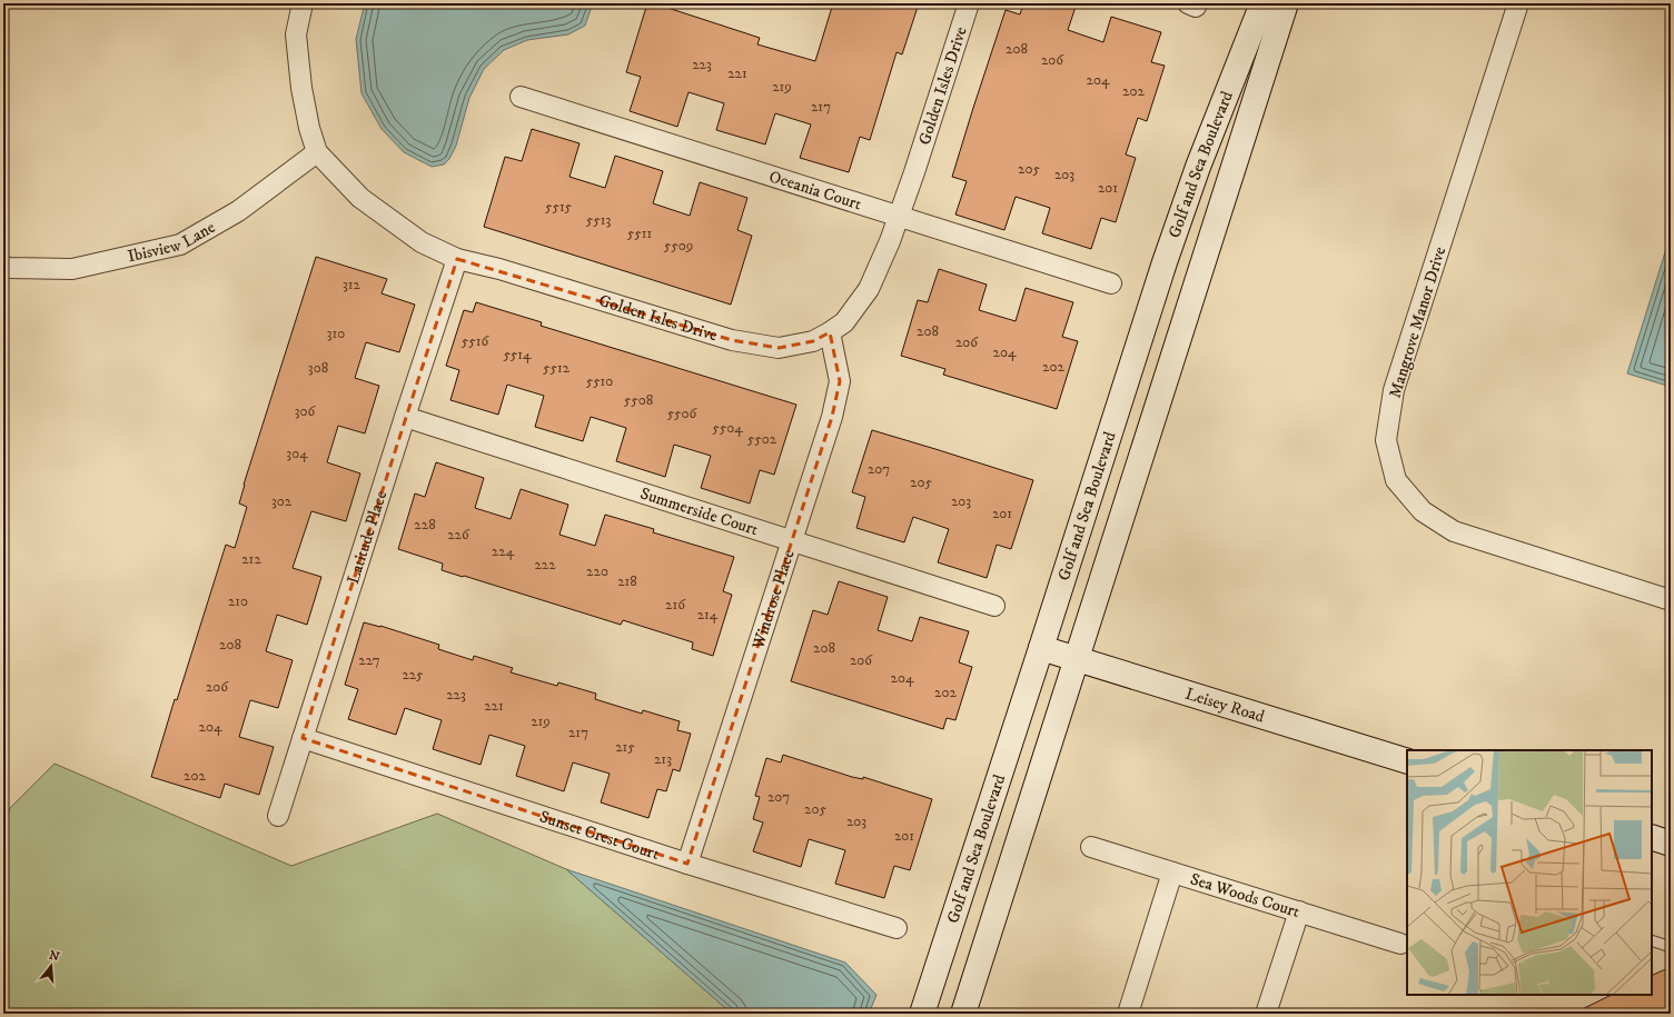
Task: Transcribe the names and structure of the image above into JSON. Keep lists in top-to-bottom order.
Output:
{
  "streets": {
    "street": [
      "Golden Isles Drive",
      "Golf and Sea Boulevard",
      "Oceania Court",
      "Ibisview Lane",
      "Mangrove Manor Drive",
      "Summerside Court",
      "Latitude Place",
      "Windrose Place",
      "Leisey Road",
      "Sunset Crest Court",
      "Sea Woods Court"
    ]
  },
  "crossings": [
    ["Golden Isles Drive", "Oceania Court"],
    ["Golden Isles Drive", "Ibisview Lane"],
    ["Golden Isles Drive", "Latitude Place"],
    ["Golden Isles Drive", "Windrose Place"],
    ["Golf and Sea Boulevard", "Leisey Road"],
    ["Summerside Court", "Latitude Place"],
    ["Summerside Court", "Windrose Place"],
    ["Latitude Place", "Sunset Crest Court"],
    ["Windrose Place", "Sunset Crest Court"]
  ],
  "house_numbers": [
    "208",
    "206",
    "223",
    "221",
    "204",
    "219",
    "202",
    "217",
    "205",
    "203",
    "201",
    "5515",
    "5513",
    "5511",
    "5509",
    "312",
    "208",
    "310",
    "5516",
    "206",
    "204",
    "5514",
    "202",
    "308",
    "5512",
    "5510",
    "5508",
    "306",
    "5506",
    "5504",
    "5502",
    "304",
    "207",
    "205",
    "302",
    "203",
    "201",
    "228",
    "226",
    "224",
    "212",
    "222",
    "220",
    "218",
    "210",
    "216",
    "214",
    "208",
    "208",
    "227",
    "206",
    "225",
    "204",
    "206",
    "202",
    "223",
    "221",
    "219",
    "204",
    "217",
    "215",
    "213",
    "202",
    "207",
    "205",
    "203",
    "201"
  ],
  "north": "top"
}
